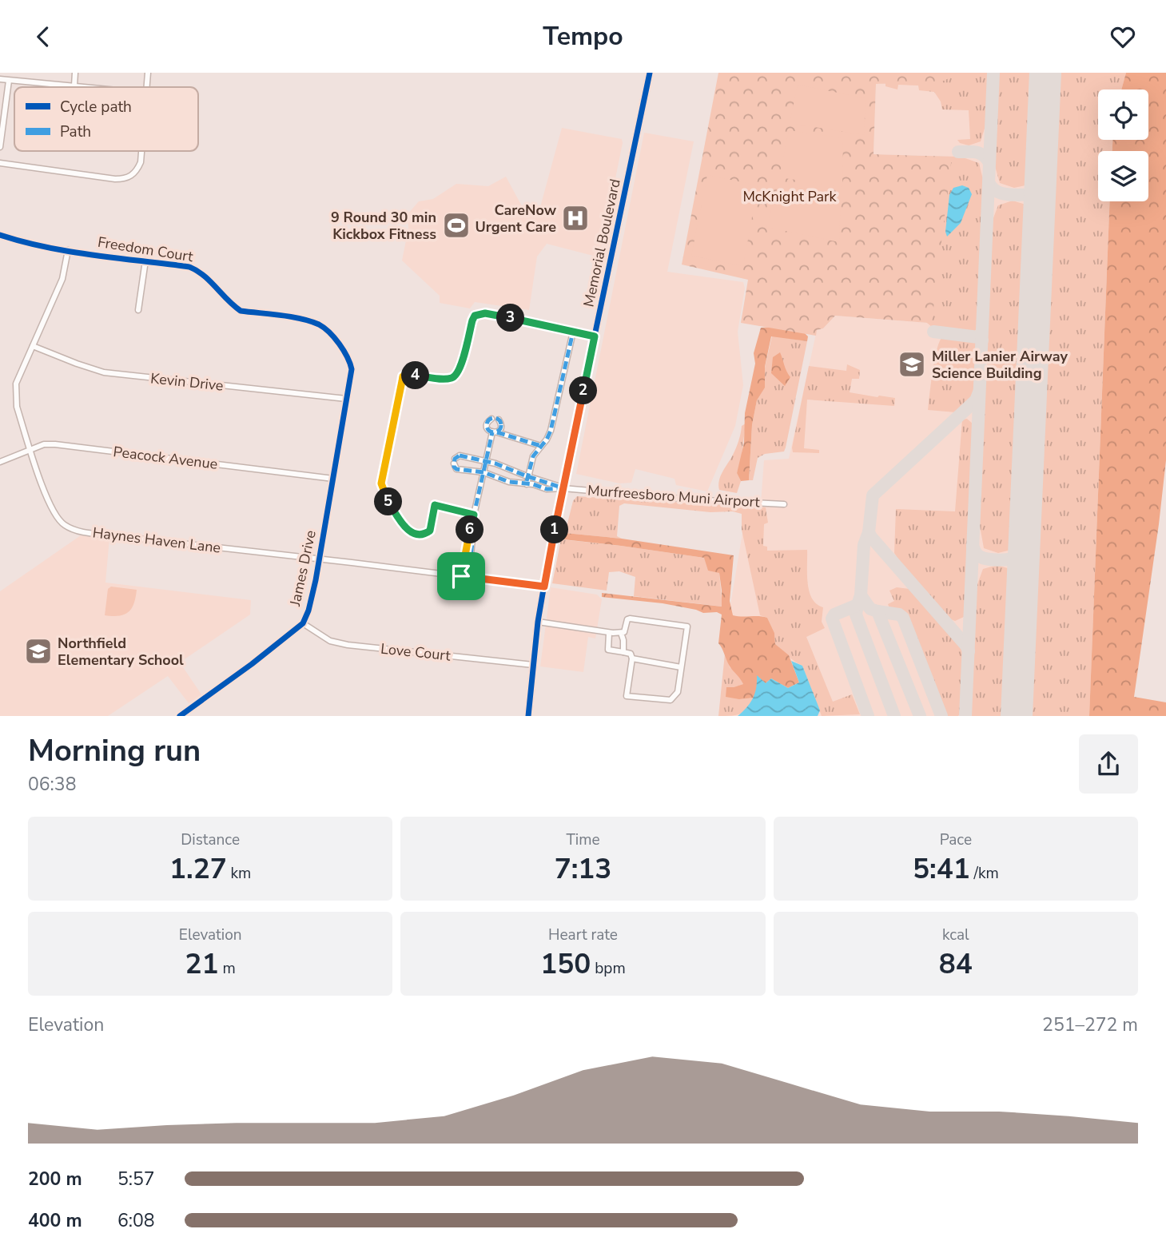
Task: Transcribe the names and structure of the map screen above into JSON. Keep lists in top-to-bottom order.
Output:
{
  "streets": {
    "main road": ["Memorial Boulevard"],
    "street": [
      "Freedom Court",
      "Kevin Drive",
      "Peacock Avenue",
      "Murfreesboro Muni Airport",
      "Haynes Haven Lane",
      "James Drive",
      "Love Court"
    ]
  },
  "crossings": [
    ["Memorial Boulevard", "Murfreesboro Muni Airport"],
    ["Memorial Boulevard", "Haynes Haven Lane"],
    ["Memorial Boulevard", "Love Court"],
    ["Freedom Court", "Kevin Drive"],
    ["Freedom Court", "Haynes Haven Lane"],
    ["Freedom Court", "James Drive"],
    ["Kevin Drive", "Haynes Haven Lane"],
    ["Kevin Drive", "James Drive"],
    ["Peacock Avenue", "Haynes Haven Lane"],
    ["Peacock Avenue", "James Drive"],
    ["Haynes Haven Lane", "James Drive"],
    ["James Drive", "Love Court"]
  ],
  "parks": ["McKnight Park"],
  "places": {
    "hospital": ["CareNow Urgent Care"],
    "sports": ["9 Round 30 min Kickbox Fitness"],
    "school or university": ["Miller Lanier Airway Science Building", "Northfield Elementary School"]
  },
  "legend": ["Cycle path", "Path"],
  "page": {
    "header": "Tempo",
    "pins": [
      "3",
      "4",
      "2",
      "5",
      "1",
      "6"
    ],
    "heading": ["Morning run", "06:38"],
    "stats": [
      ["Distance", "1.27 km"],
      ["Time", "7:13"],
      ["Pace", "5:41 /km"],
      ["Elevation", "21 m"],
      ["Heart rate", "150 bpm"],
      ["kcal", "84"]
    ],
    "chart": ["Elevation", "251–272 m"],
    "list": [
      {
        "name": "200 m",
        "note": "5:57"
      },
      {
        "name": "400 m",
        "note": "6:08"
      }
    ]
  }
}
